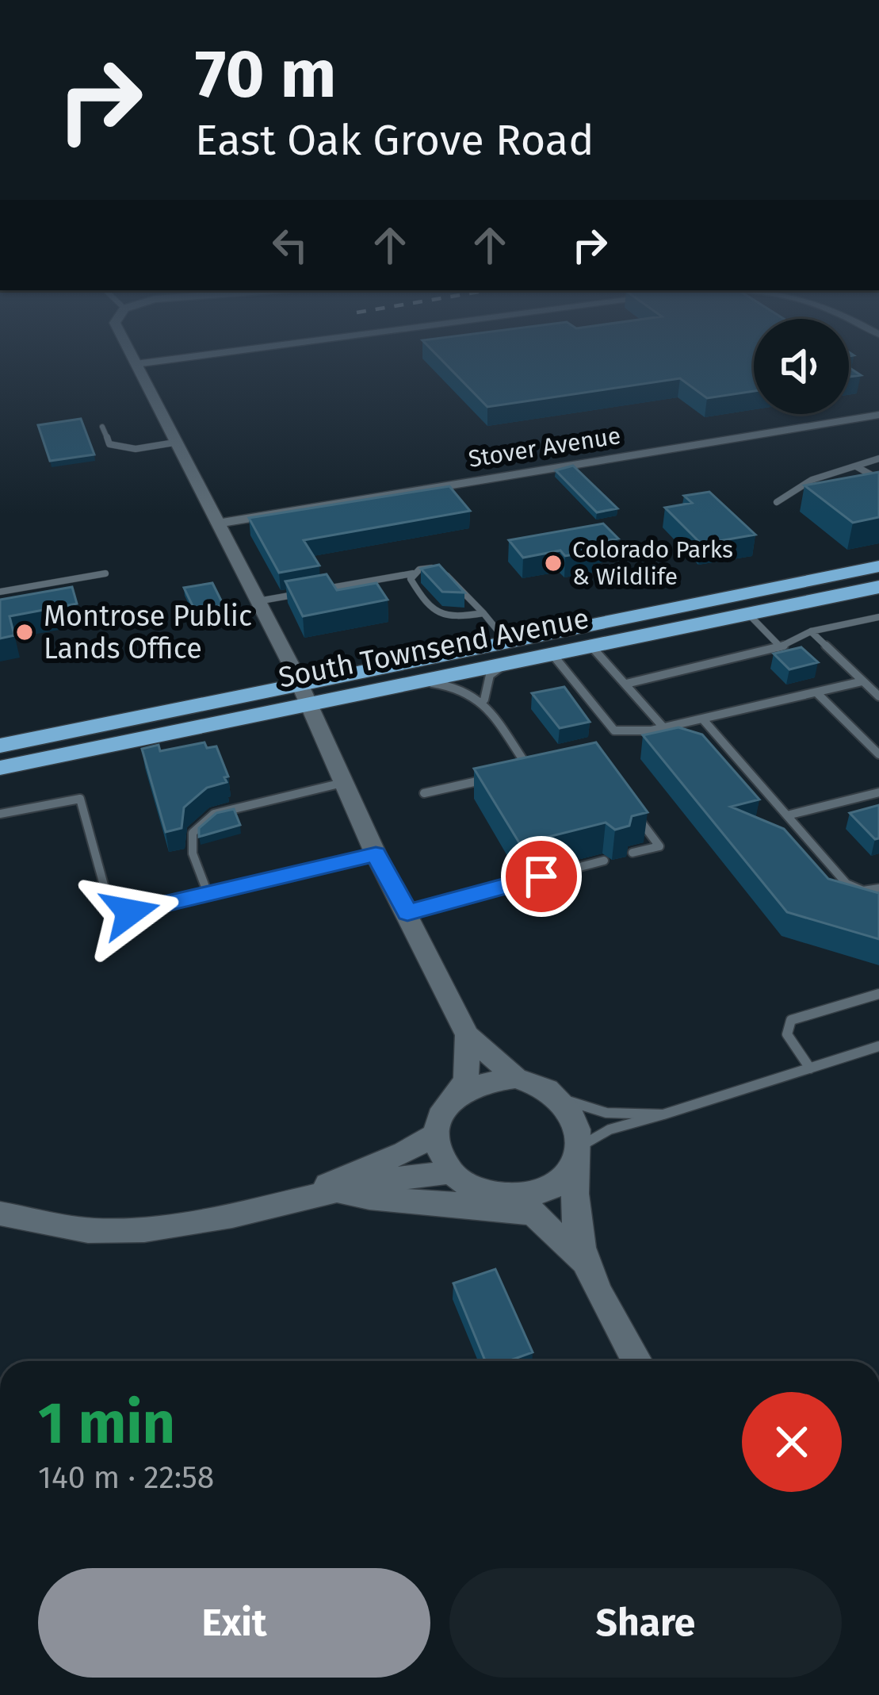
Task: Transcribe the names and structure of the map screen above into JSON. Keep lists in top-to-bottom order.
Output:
{
  "streets": {
    "highway": ["South Townsend Avenue"],
    "street": ["Stover Avenue"]
  },
  "places": ["Colorado Parks & Wildlife", "Montrose Public Lands Office"],
  "page": {
    "turn": ["70 m", "East Oak Grove Road"],
    "heading": ["1 min", "140 m · 22:58"],
    "buttons": ["Exit", "Share"]
  }
}
